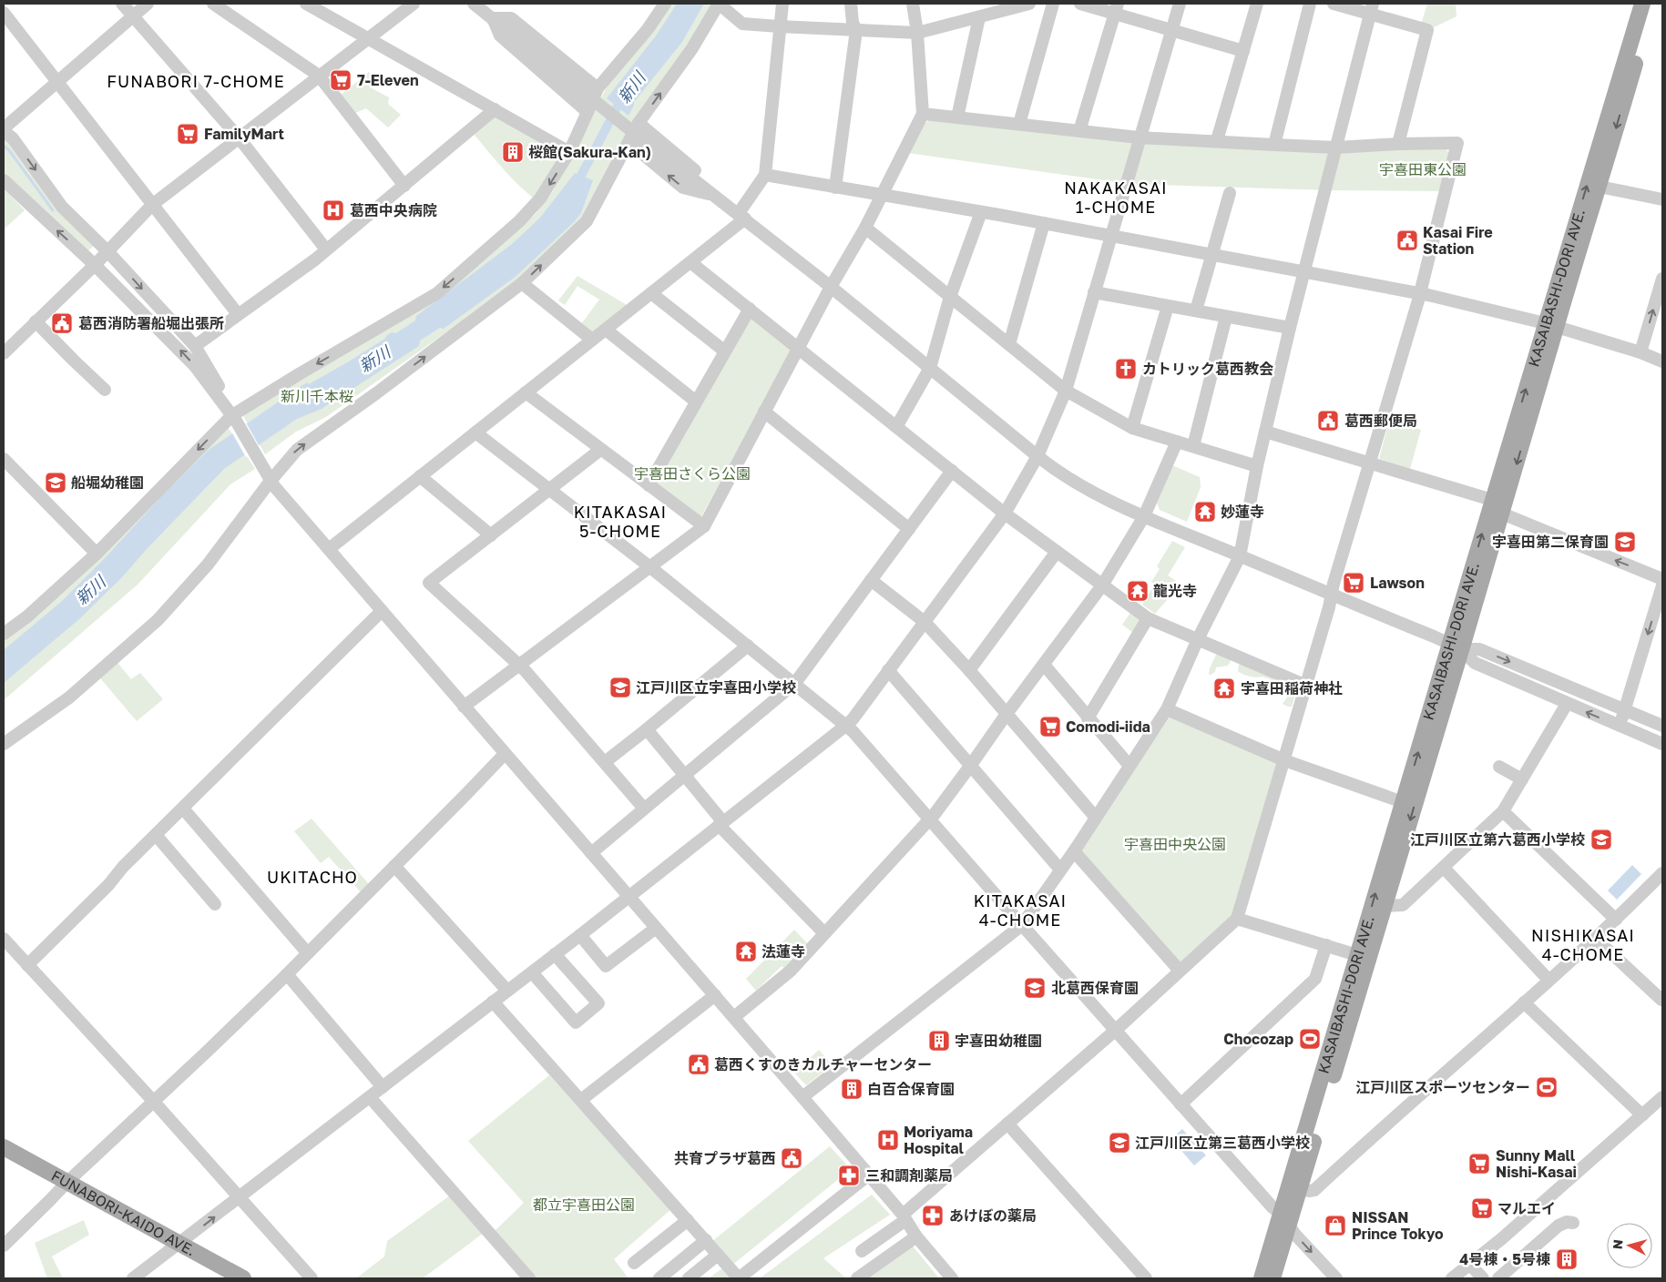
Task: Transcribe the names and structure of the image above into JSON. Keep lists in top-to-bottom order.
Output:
{
  "streets": {
    "main road": ["KASAIBASHI-DORI AVE.", "FUNABORI-KAIDO AVE."]
  },
  "districts": [
    "FUNABORI 7-CHOME",
    "NAKAKASAI 1-CHOME",
    "KITAKASAI 5-CHOME",
    "UKITACHO",
    "KITAKASAI 4-CHOME",
    "NISHIKASAI 4-CHOME"
  ],
  "water": ["新川"],
  "parks": [
    "宇喜田東公園",
    "新川千本桜",
    "宇喜田さくら公園",
    "宇喜田中央公園",
    "都立宇喜田公園"
  ],
  "places": {
    "supermarket": [
      "7-Eleven",
      "FamilyMart",
      "Lawson",
      "Comodi-iida",
      "Sunny Mall Nishi-Kasai",
      "マルエイ"
    ],
    "building": [
      "桜館(Sakura-Kan)",
      "宇喜田幼稚園",
      "白百合保育園",
      "4号棟・5号棟"
    ],
    "hospital": ["葛西中央病院", "Moriyama Hospital"],
    "public building": [
      "Kasai Fire Station",
      "葛西消防署船堀出張所",
      "葛西郵便局",
      "葛西くすのきカルチャーセンター",
      "共育プラザ葛西"
    ],
    "church": ["カトリック葛西教会"],
    "school or university": [
      "船堀幼稚園",
      "宇喜田第二保育園",
      "江戸川区立宇喜田小学校",
      "江戸川区立第六葛西小学校",
      "北葛西保育園",
      "江戸川区立第三葛西小学校"
    ],
    "temple": [
      "妙蓮寺",
      "龍光寺",
      "宇喜田稲荷神社",
      "法蓮寺"
    ],
    "sports": ["Chocozap", "江戸川区スポーツセンター"],
    "pharmacy": ["三和調剤薬局", "あけぼの薬局"],
    "shop": ["NISSAN Prince Tokyo"]
  },
  "north": "left"
}
